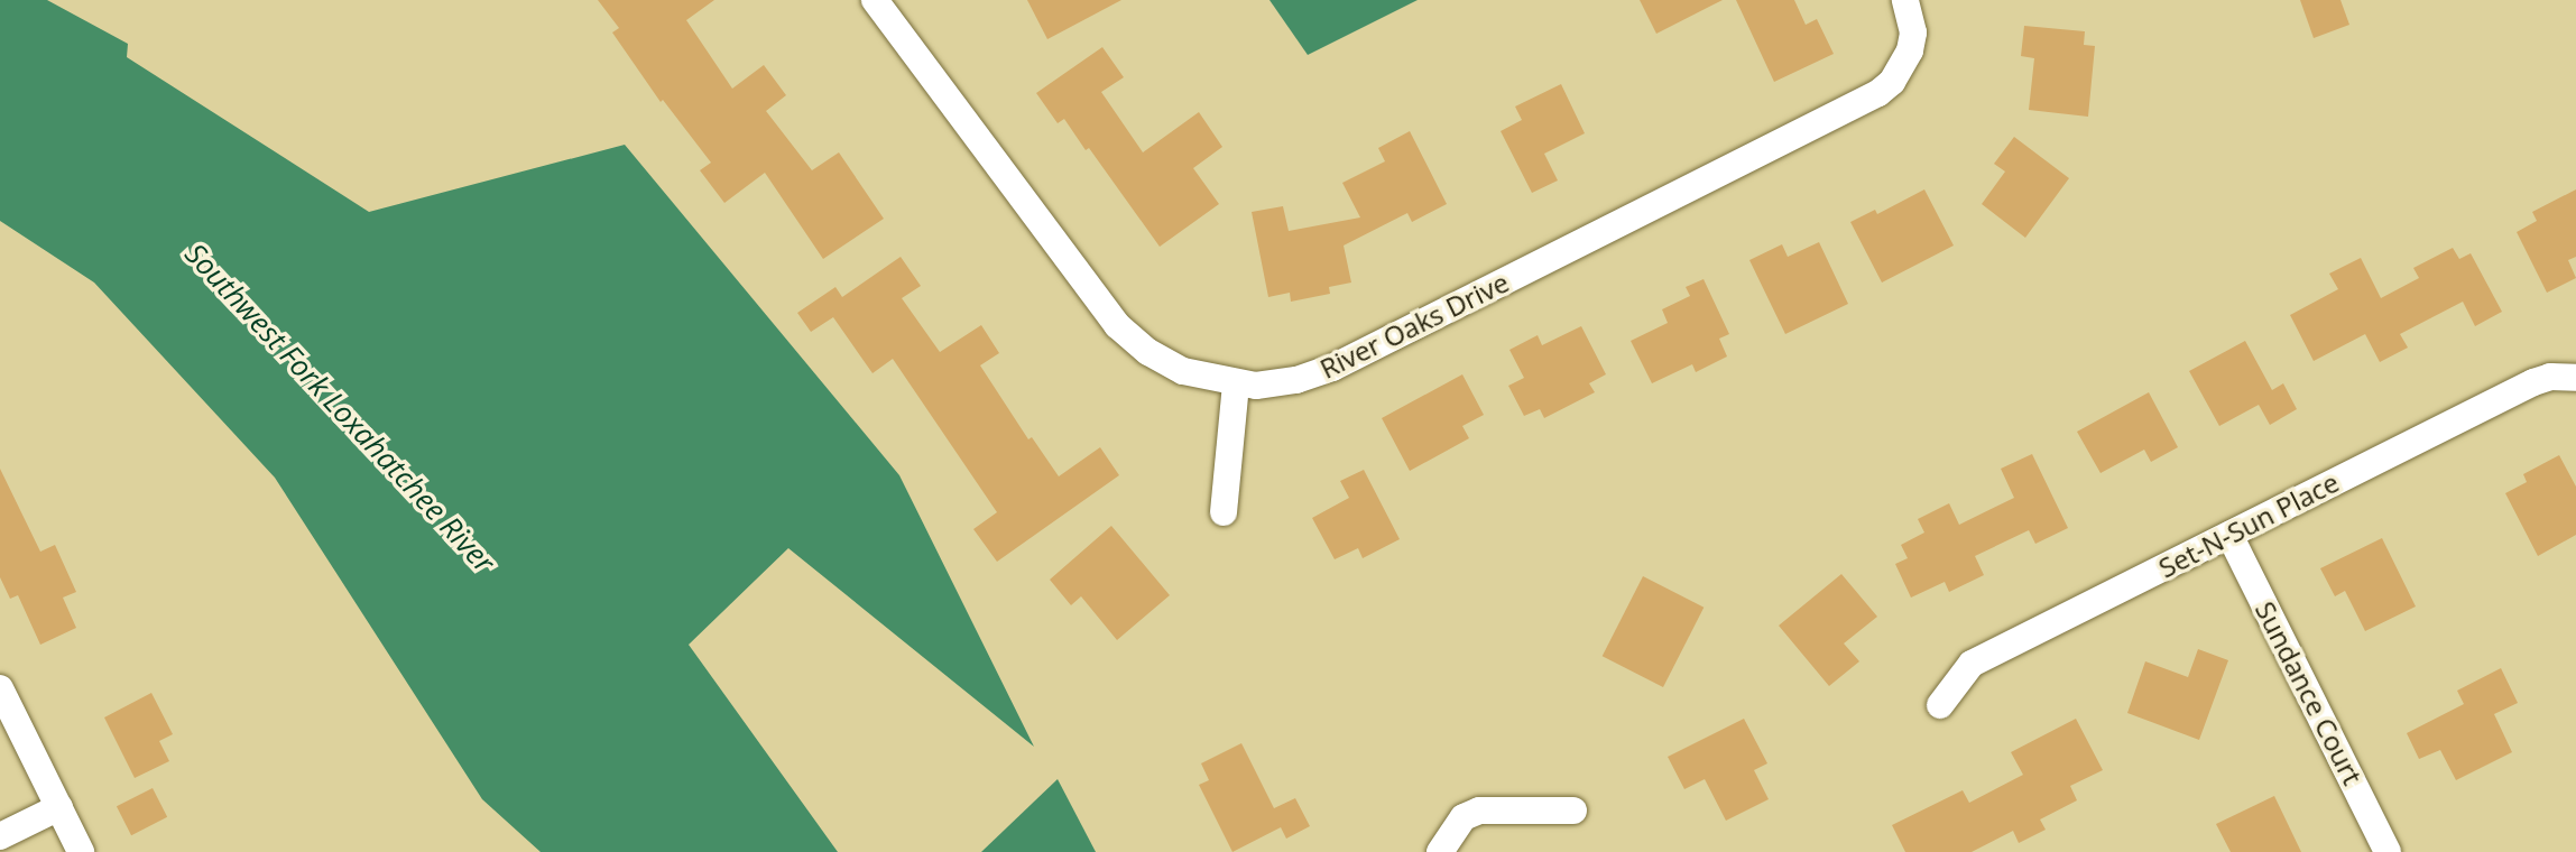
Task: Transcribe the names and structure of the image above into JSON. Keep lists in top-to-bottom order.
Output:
{
  "streets": {
    "street": ["River Oaks Drive", "Set-N-Sun Place", "Sundance Court"]
  },
  "crossings": [
    ["Set-N-Sun Place", "Sundance Court"]
  ],
  "water": ["Southwest Fork Loxahatchee River"]
}
